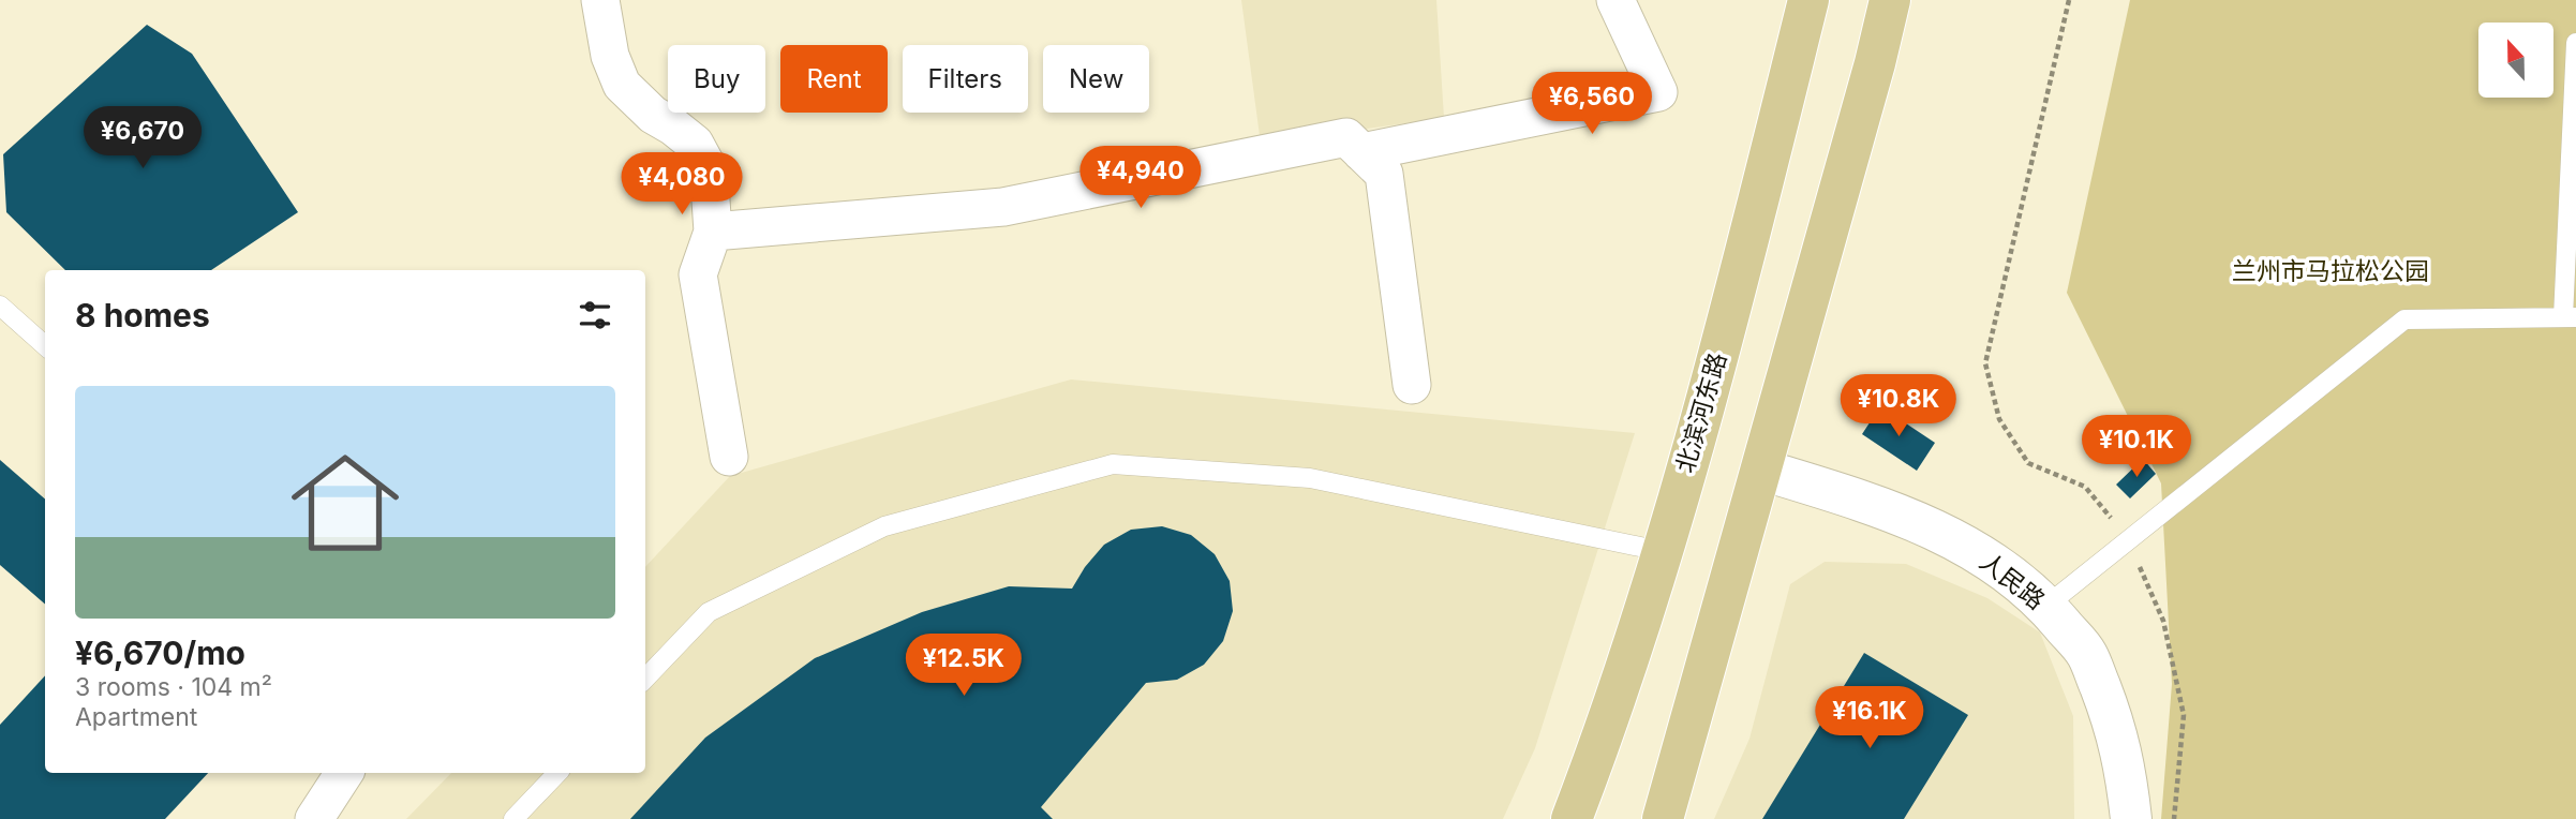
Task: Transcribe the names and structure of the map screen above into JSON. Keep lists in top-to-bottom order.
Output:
{
  "streets": {
    "main road": ["北滨河东路"],
    "street": ["人民路"]
  },
  "parks": ["兰州市马拉松公园"],
  "north": "top",
  "page": {
    "chip": [
      "Buy",
      "Rent",
      "Filters",
      "New"
    ],
    "price": [
      "¥6,560",
      "¥6,670",
      "¥4,940",
      "¥4,080",
      "¥10.8K",
      "¥10.1K",
      "¥12.5K",
      "¥16.1K"
    ],
    "heading": "8 homes",
    "list": [
      {
        "name": "¥6,670/mo",
        "note": "3 rooms · 104 m² · Apartment"
      }
    ]
  }
}
